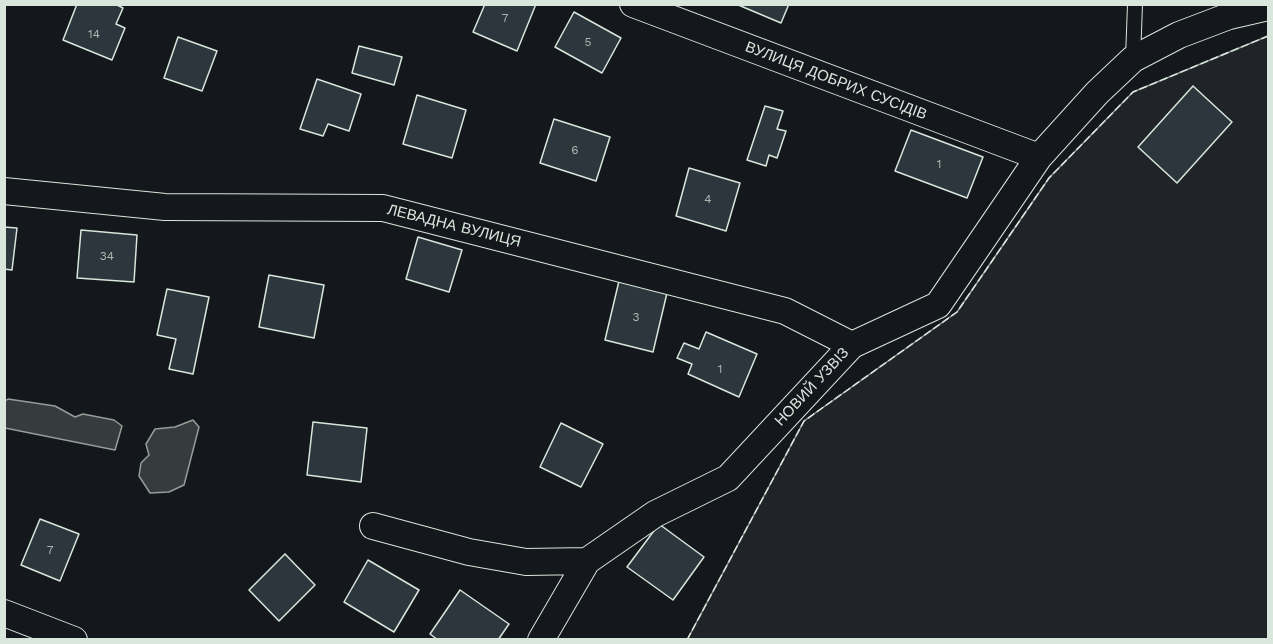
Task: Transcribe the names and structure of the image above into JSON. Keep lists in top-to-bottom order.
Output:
{
  "streets": {
    "street": ["ВУЛИЦЯ ДОБРИХ СУСІДІВ", "ЛЕВАДНА ВУЛИЦЯ", "НОВИЙ УЗВІЗ"]
  },
  "crossings": [
    ["ВУЛИЦЯ ДОБРИХ СУСІДІВ", "НОВИЙ УЗВІЗ"],
    ["ЛЕВАДНА ВУЛИЦЯ", "НОВИЙ УЗВІЗ"]
  ],
  "house_numbers": [
    "7",
    "14",
    "5",
    "6",
    "1",
    "4",
    "34",
    "3",
    "1",
    "7"
  ]
}
